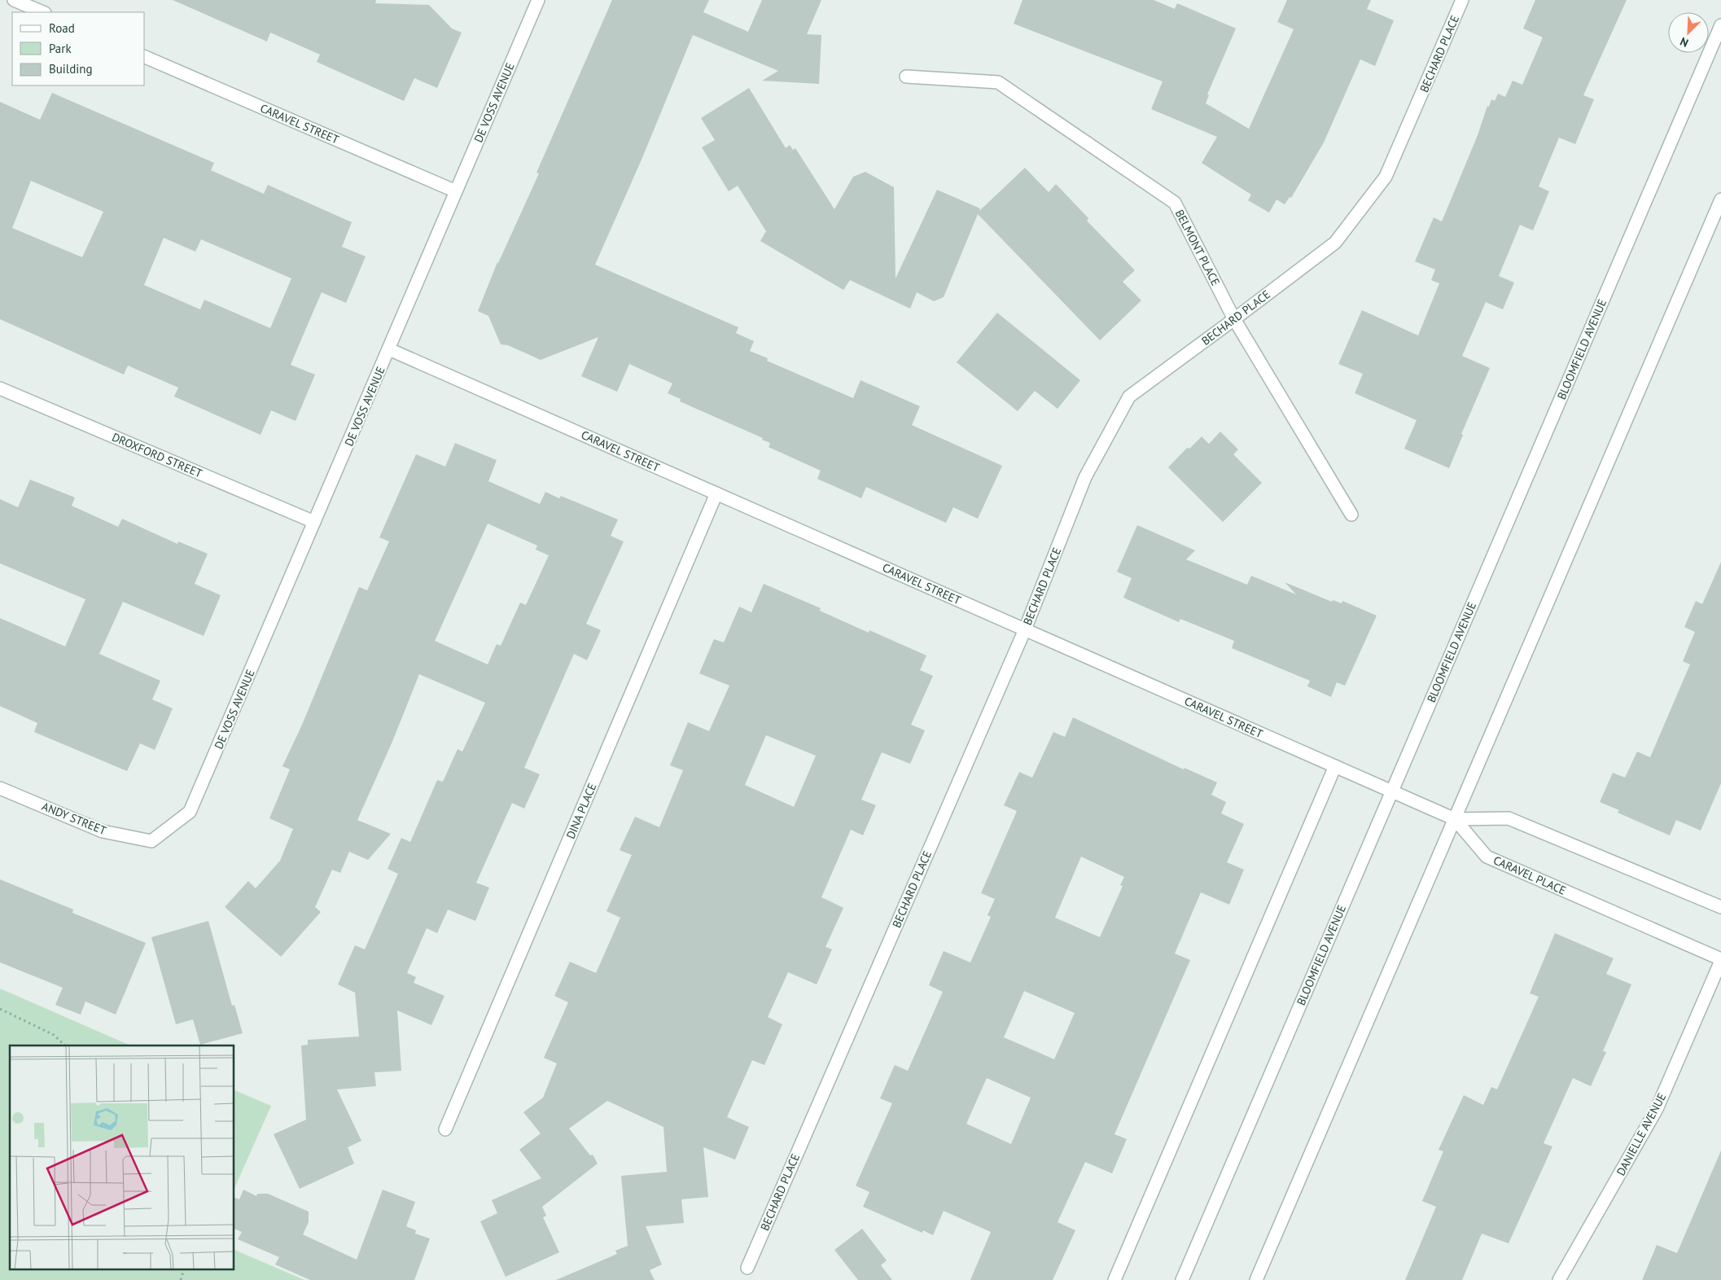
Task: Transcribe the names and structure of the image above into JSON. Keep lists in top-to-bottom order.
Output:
{
  "streets": {
    "street": [
      "BECHARD PLACE",
      "DE VOSS AVENUE",
      "CARAVEL STREET",
      "BELMONT PLACE",
      "BLOOMFIELD AVENUE",
      "DROXFORD STREET",
      "DINA PLACE",
      "ANDY STREET",
      "CARAVEL PLACE",
      "DANIELLE AVENUE"
    ]
  },
  "crossings": [
    ["BECHARD PLACE", "CARAVEL STREET"],
    ["BECHARD PLACE", "BELMONT PLACE"],
    ["DE VOSS AVENUE", "CARAVEL STREET"],
    ["DE VOSS AVENUE", "DROXFORD STREET"],
    ["DE VOSS AVENUE", "ANDY STREET"],
    ["CARAVEL STREET", "BLOOMFIELD AVENUE"],
    ["CARAVEL STREET", "DINA PLACE"],
    ["CARAVEL STREET", "CARAVEL PLACE"],
    ["CARAVEL PLACE", "DANIELLE AVENUE"]
  ],
  "legend": ["Road", "Park", "Building"],
  "north": "bottom left"
}
